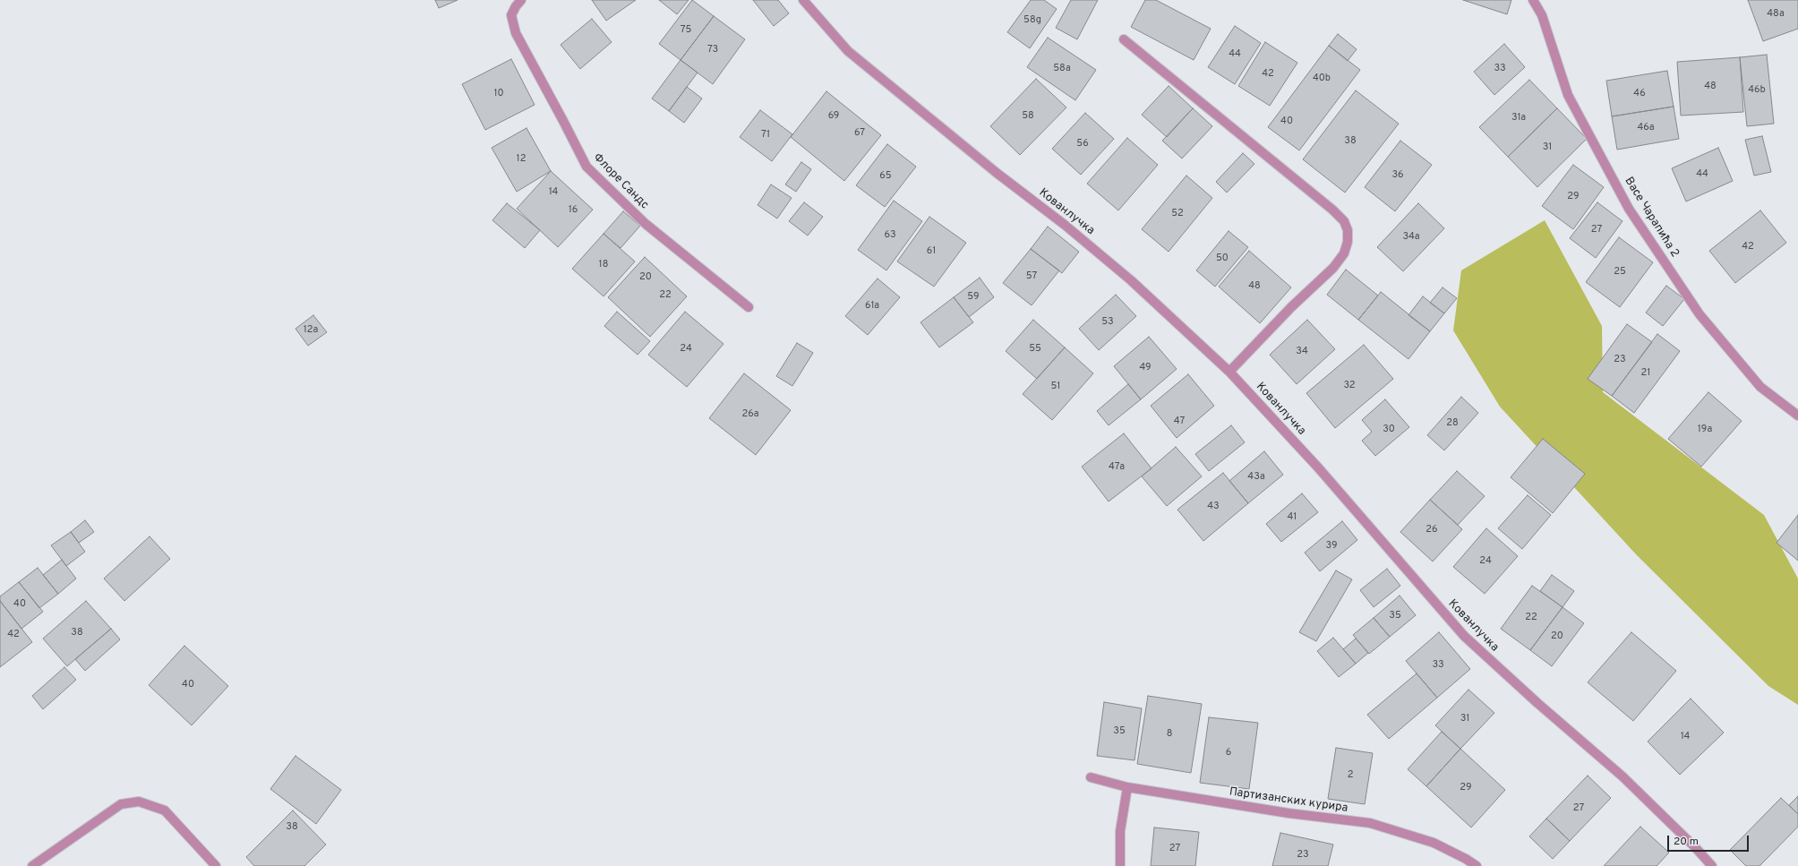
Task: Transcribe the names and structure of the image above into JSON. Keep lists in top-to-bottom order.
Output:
{
  "streets": {
    "street": [
      "Флоре Сандс",
      "Кованлучка",
      "Васе Чарапића 2",
      "Партизанских курира"
    ]
  },
  "house_numbers": [
    "48a",
    "58g",
    "75",
    "73",
    "44",
    "58a",
    "33",
    "42",
    "40b",
    "48",
    "46b",
    "10",
    "46",
    "69",
    "58",
    "31a",
    "40",
    "46a",
    "67",
    "71",
    "38",
    "56",
    "31",
    "12",
    "44",
    "36",
    "65",
    "14",
    "29",
    "16",
    "52",
    "27",
    "63",
    "34a",
    "42",
    "61",
    "50",
    "18",
    "25",
    "57",
    "20",
    "48",
    "22",
    "59",
    "61a",
    "53",
    "12a",
    "24",
    "55",
    "34",
    "23",
    "49",
    "21",
    "32",
    "51",
    "26a",
    "47",
    "28",
    "30",
    "19a",
    "47a",
    "43a",
    "43",
    "41",
    "26",
    "39",
    "24",
    "40",
    "35",
    "22",
    "38",
    "42",
    "20",
    "33",
    "40",
    "31",
    "35",
    "8",
    "14",
    "6",
    "2",
    "29",
    "27",
    "38",
    "27",
    "23"
  ],
  "scale_bar": "20 m"
}
